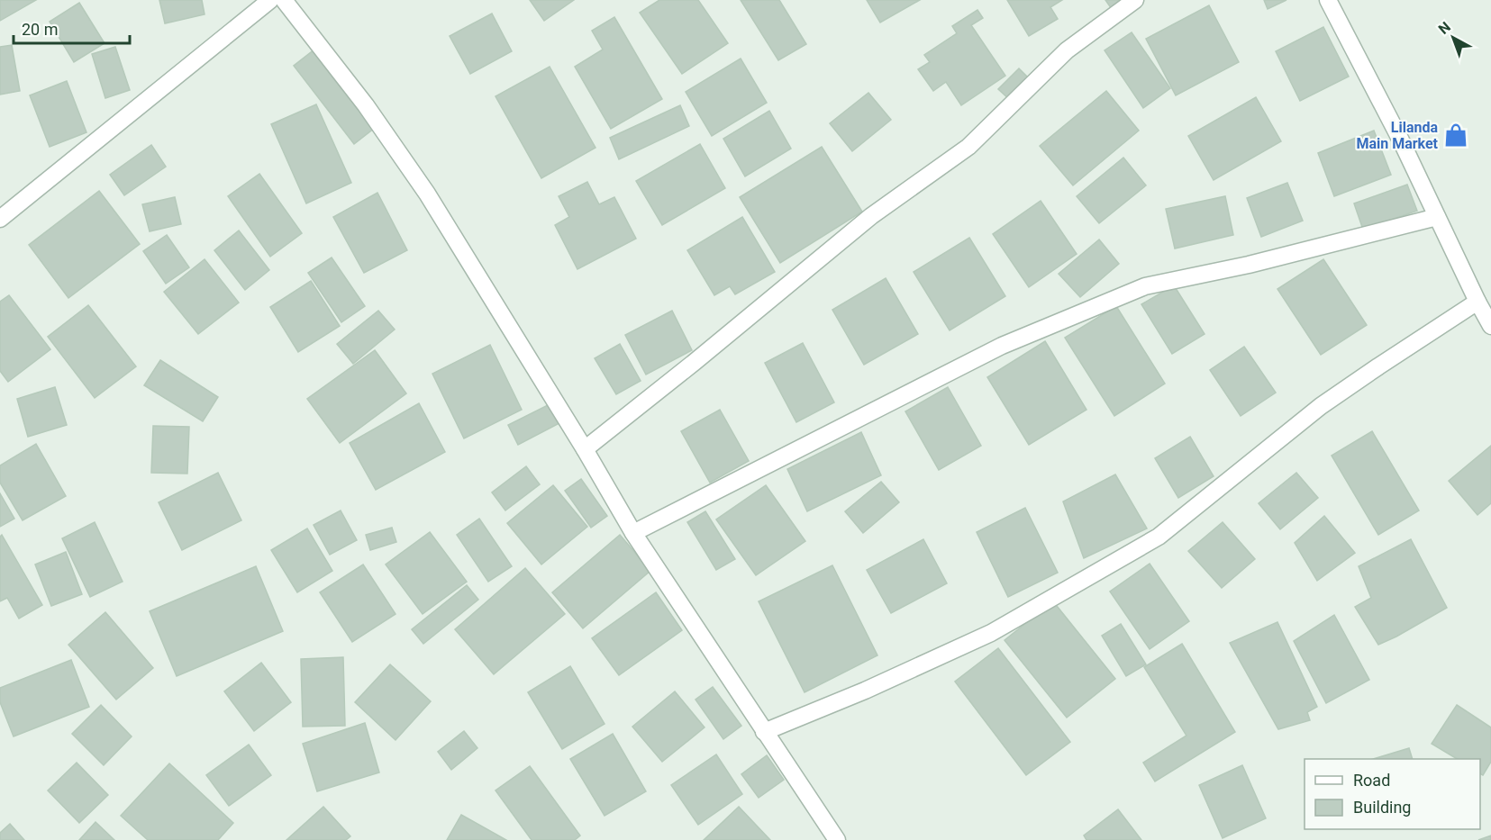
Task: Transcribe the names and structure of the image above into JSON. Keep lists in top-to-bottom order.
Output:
{
  "places": {
    "shop": ["Lilanda Main Market"]
  },
  "legend": ["Road", "Building"],
  "scale_bar": "20 m",
  "north": "top left"
}
